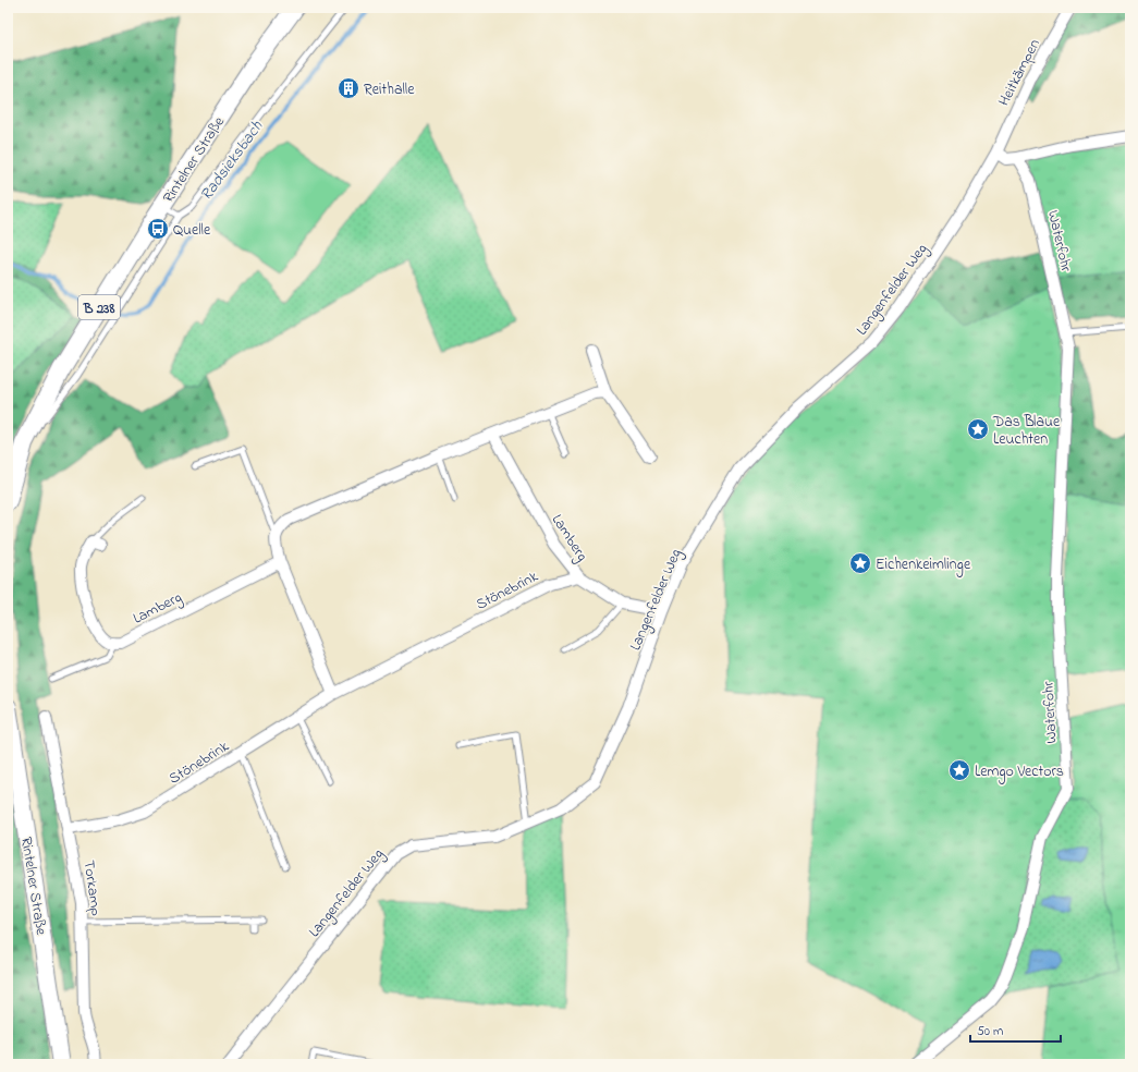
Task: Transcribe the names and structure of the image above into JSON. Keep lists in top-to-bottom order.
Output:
{
  "streets": {
    "main road": ["Rintelner Straße", "B 238"],
    "street": [
      "Heitkämpen",
      "Waterfohr",
      "Langenfelder Weg",
      "Lamberg",
      "Stönebrink",
      "Torkamp"
    ]
  },
  "crossings": [
    ["Heitkämpen", "Langenfelder Weg"],
    ["Langenfelder Weg", "Lamberg"],
    ["Lamberg", "Stönebrink"],
    ["Stönebrink", "Torkamp"]
  ],
  "water": ["Radsieksbach"],
  "places": {
    "building": ["Reithalle"],
    "bus stop": ["Quelle"],
    "place": ["Das Blaue Leuchten", "Eichenkeimlinge", "Lemgo Vectors"]
  },
  "scale_bar": "50 m"
}
